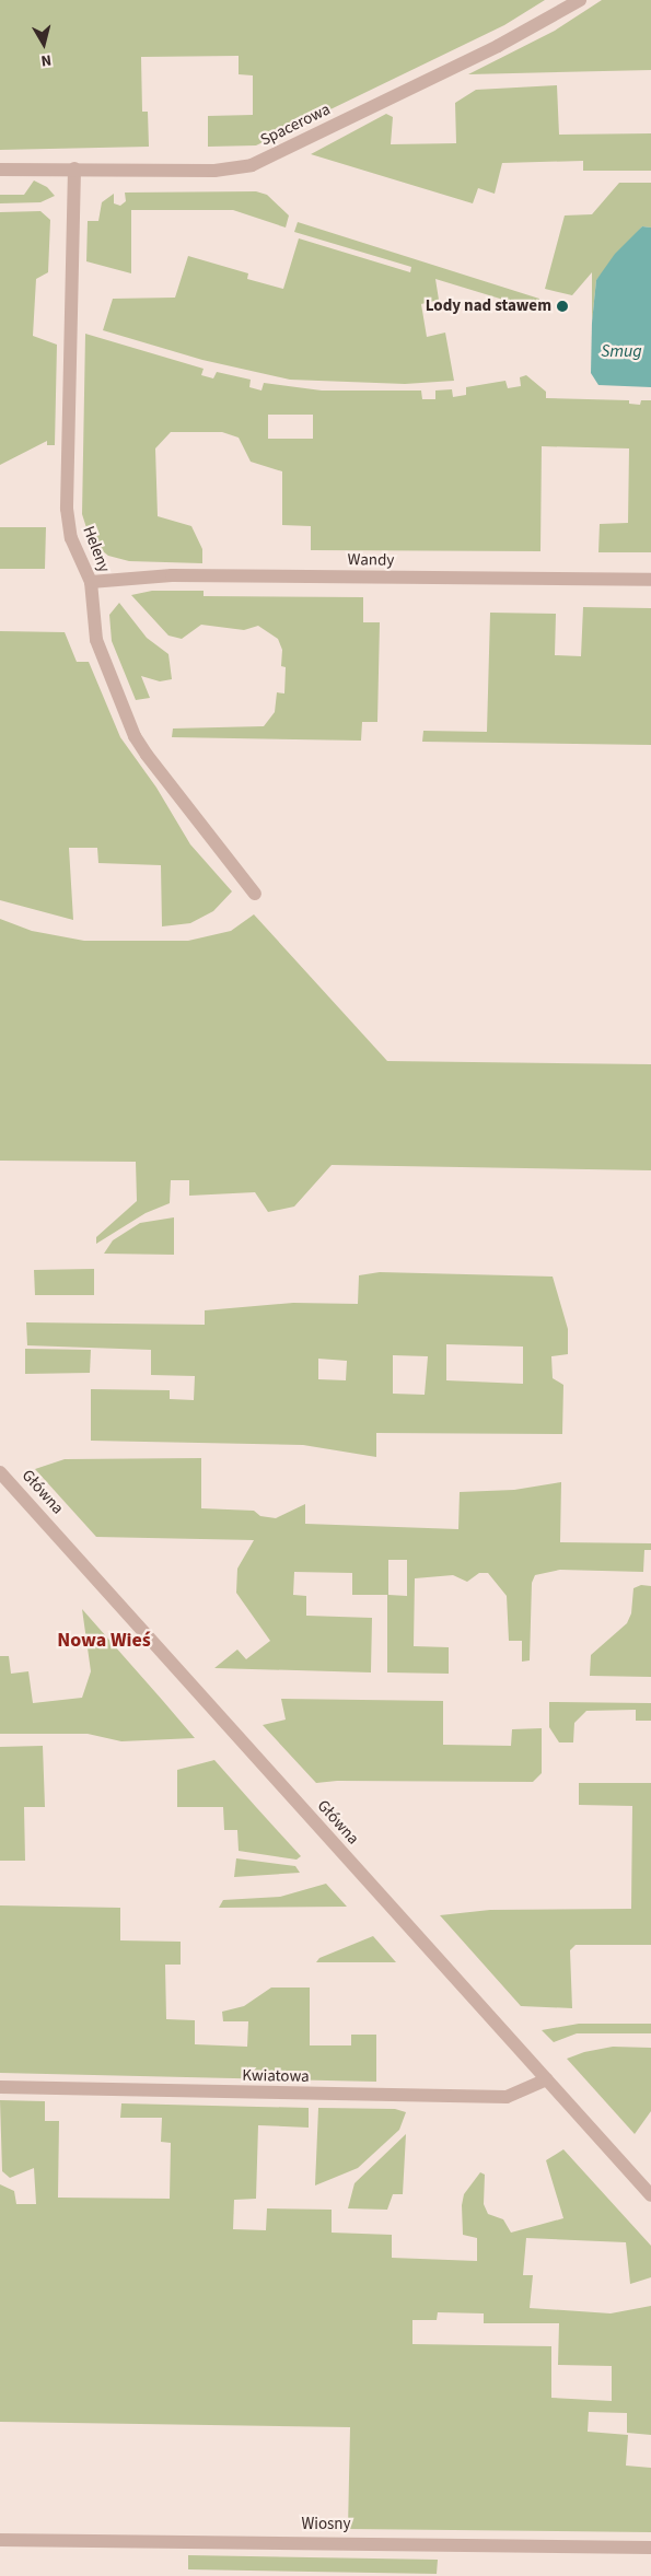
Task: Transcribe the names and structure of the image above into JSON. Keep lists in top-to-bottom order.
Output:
{
  "streets": {
    "street": [
      "Spacerowa",
      "Heleny",
      "Wandy",
      "Główna",
      "Kwiatowa",
      "Wiosny"
    ]
  },
  "crossings": [
    ["Spacerowa", "Heleny"],
    ["Heleny", "Wandy"],
    ["Główna", "Kwiatowa"]
  ],
  "districts": ["Nowa Wieś"],
  "water": ["Smug"],
  "places": ["Lody nad stawem"],
  "north": "bottom"
}
